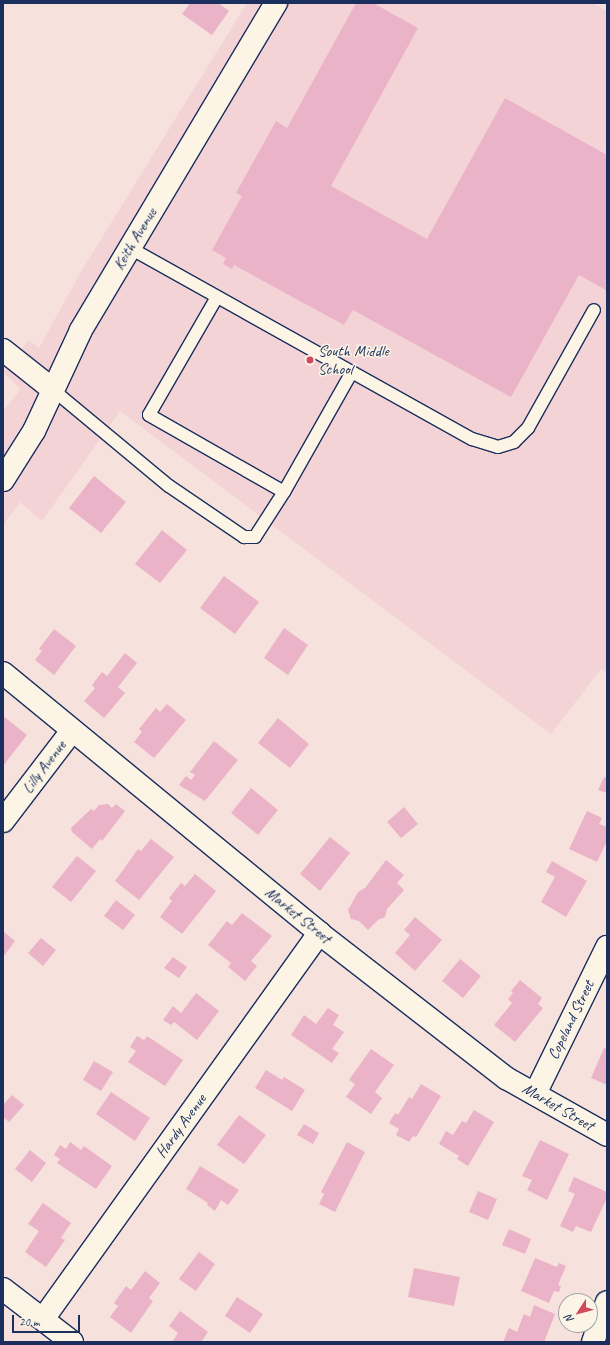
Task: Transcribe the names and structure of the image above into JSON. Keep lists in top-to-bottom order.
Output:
{
  "streets": {
    "street": [
      "Keith Avenue",
      "Lilly Avenue",
      "Market Street",
      "Copeland Street",
      "Hardy Avenue"
    ]
  },
  "crossings": [
    ["Lilly Avenue", "Market Street"],
    ["Market Street", "Copeland Street"],
    ["Market Street", "Hardy Avenue"]
  ],
  "places": ["South Middle School"],
  "scale_bar": "20 m",
  "north": "bottom left"
}
